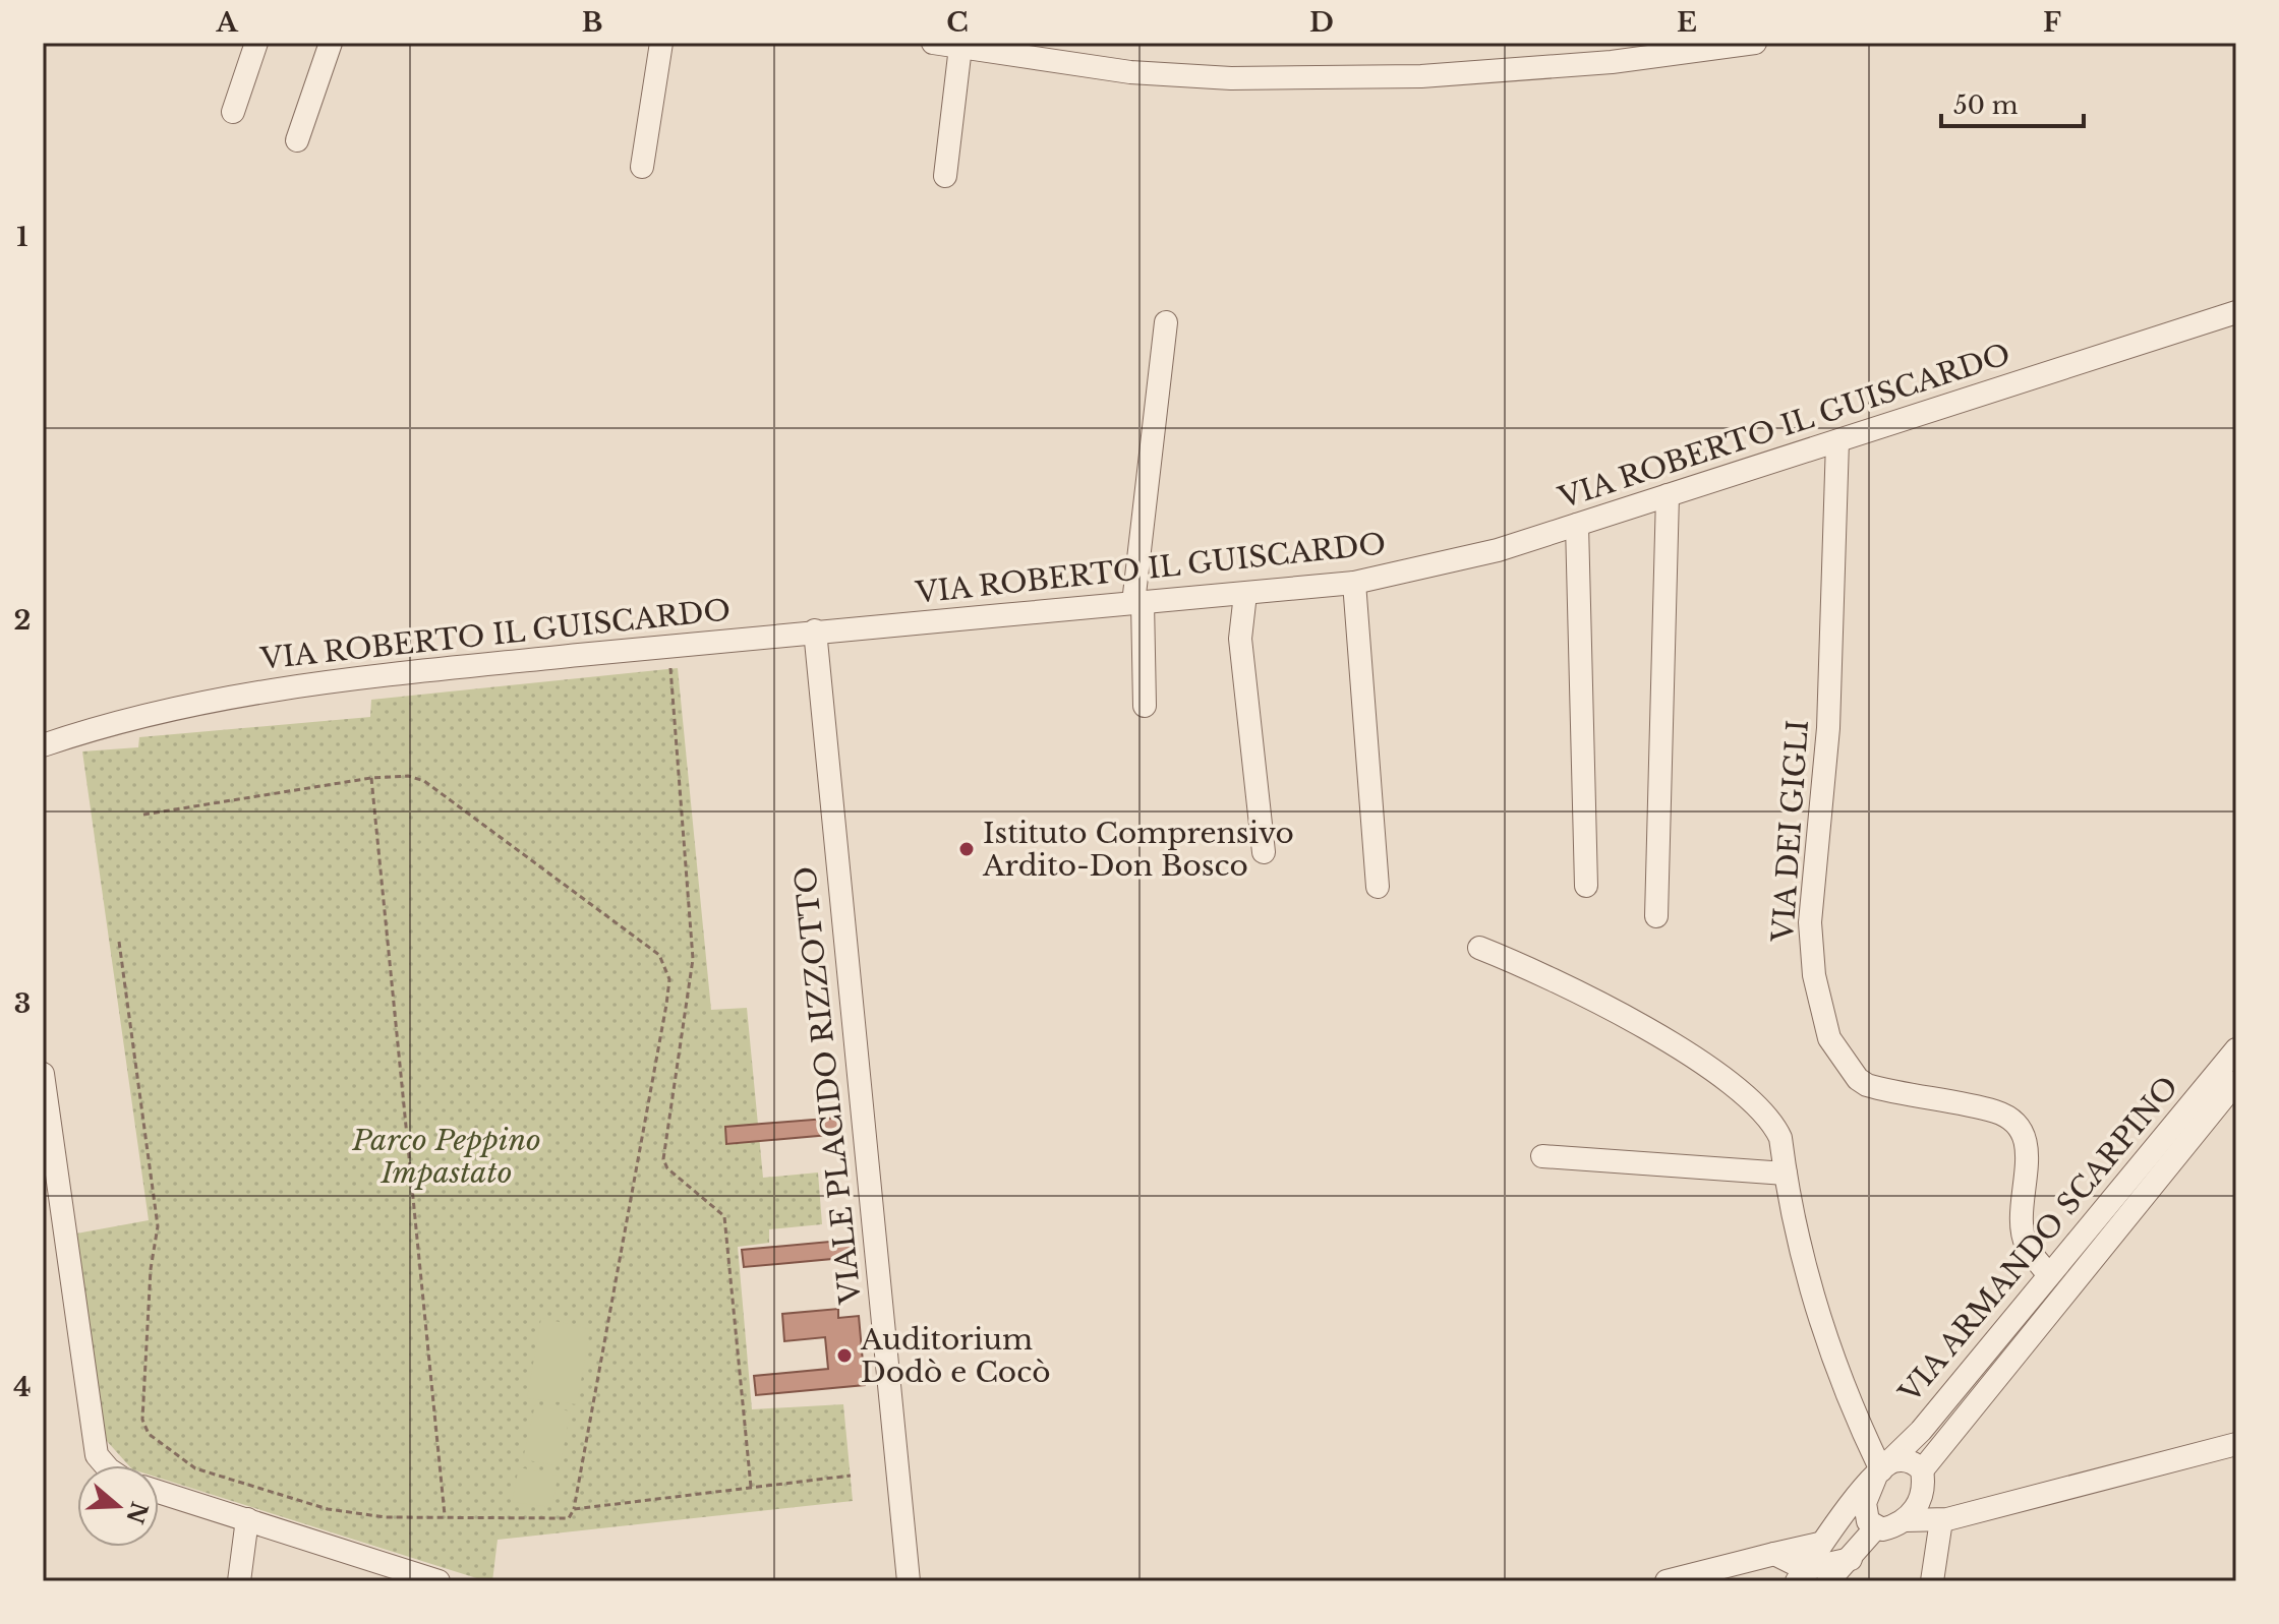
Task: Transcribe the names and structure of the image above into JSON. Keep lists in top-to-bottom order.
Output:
{
  "streets": {
    "street": [
      "VIA ROBERTO IL GUISCARDO",
      "VIA DEI GIGLI",
      "VIALE PLACIDO RIZZOTTO",
      "VIA ARMANDO SCARPINO"
    ]
  },
  "crossings": [
    ["VIA ROBERTO IL GUISCARDO", "VIA DEI GIGLI"],
    ["VIA ROBERTO IL GUISCARDO", "VIALE PLACIDO RIZZOTTO"],
    ["VIA DEI GIGLI", "VIA ARMANDO SCARPINO"]
  ],
  "parks": ["Parco Peppino Impastato"],
  "places": ["Istituto Comprensivo Ardito-Don Bosco", "Auditorium Dodò e Cocò"],
  "scale_bar": "50 m",
  "north": "right",
  "grid": {
    "columns": [
      "A",
      "B",
      "C",
      "D",
      "E",
      "F"
    ],
    "rows": [
      "1",
      "2",
      "3",
      "4"
    ]
  }
}
